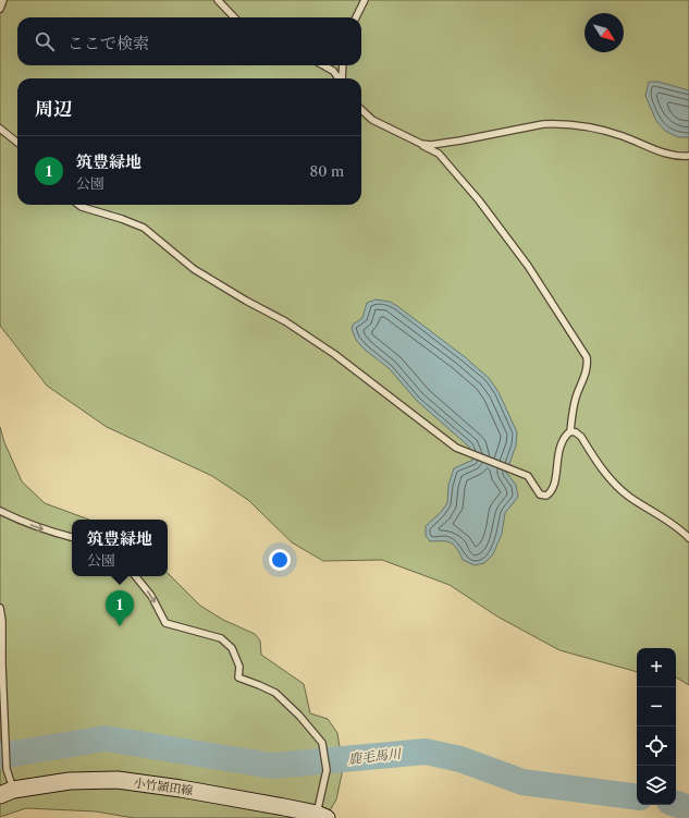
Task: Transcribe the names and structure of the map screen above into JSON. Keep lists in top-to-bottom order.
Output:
{
  "streets": {
    "main road": ["小竹頴田線"]
  },
  "water": ["鹿毛馬川"],
  "north": "bottom right",
  "page": {
    "search": "ここで検索",
    "heading": "周辺",
    "list": [
      {
        "mark": "1",
        "name": "筑豊緑地",
        "note": "公園",
        "value": "80 m"
      }
    ],
    "popup": ["筑豊緑地", "公園"],
    "pins": "1",
    "map_buttons": ["+", "−"]
  }
}
